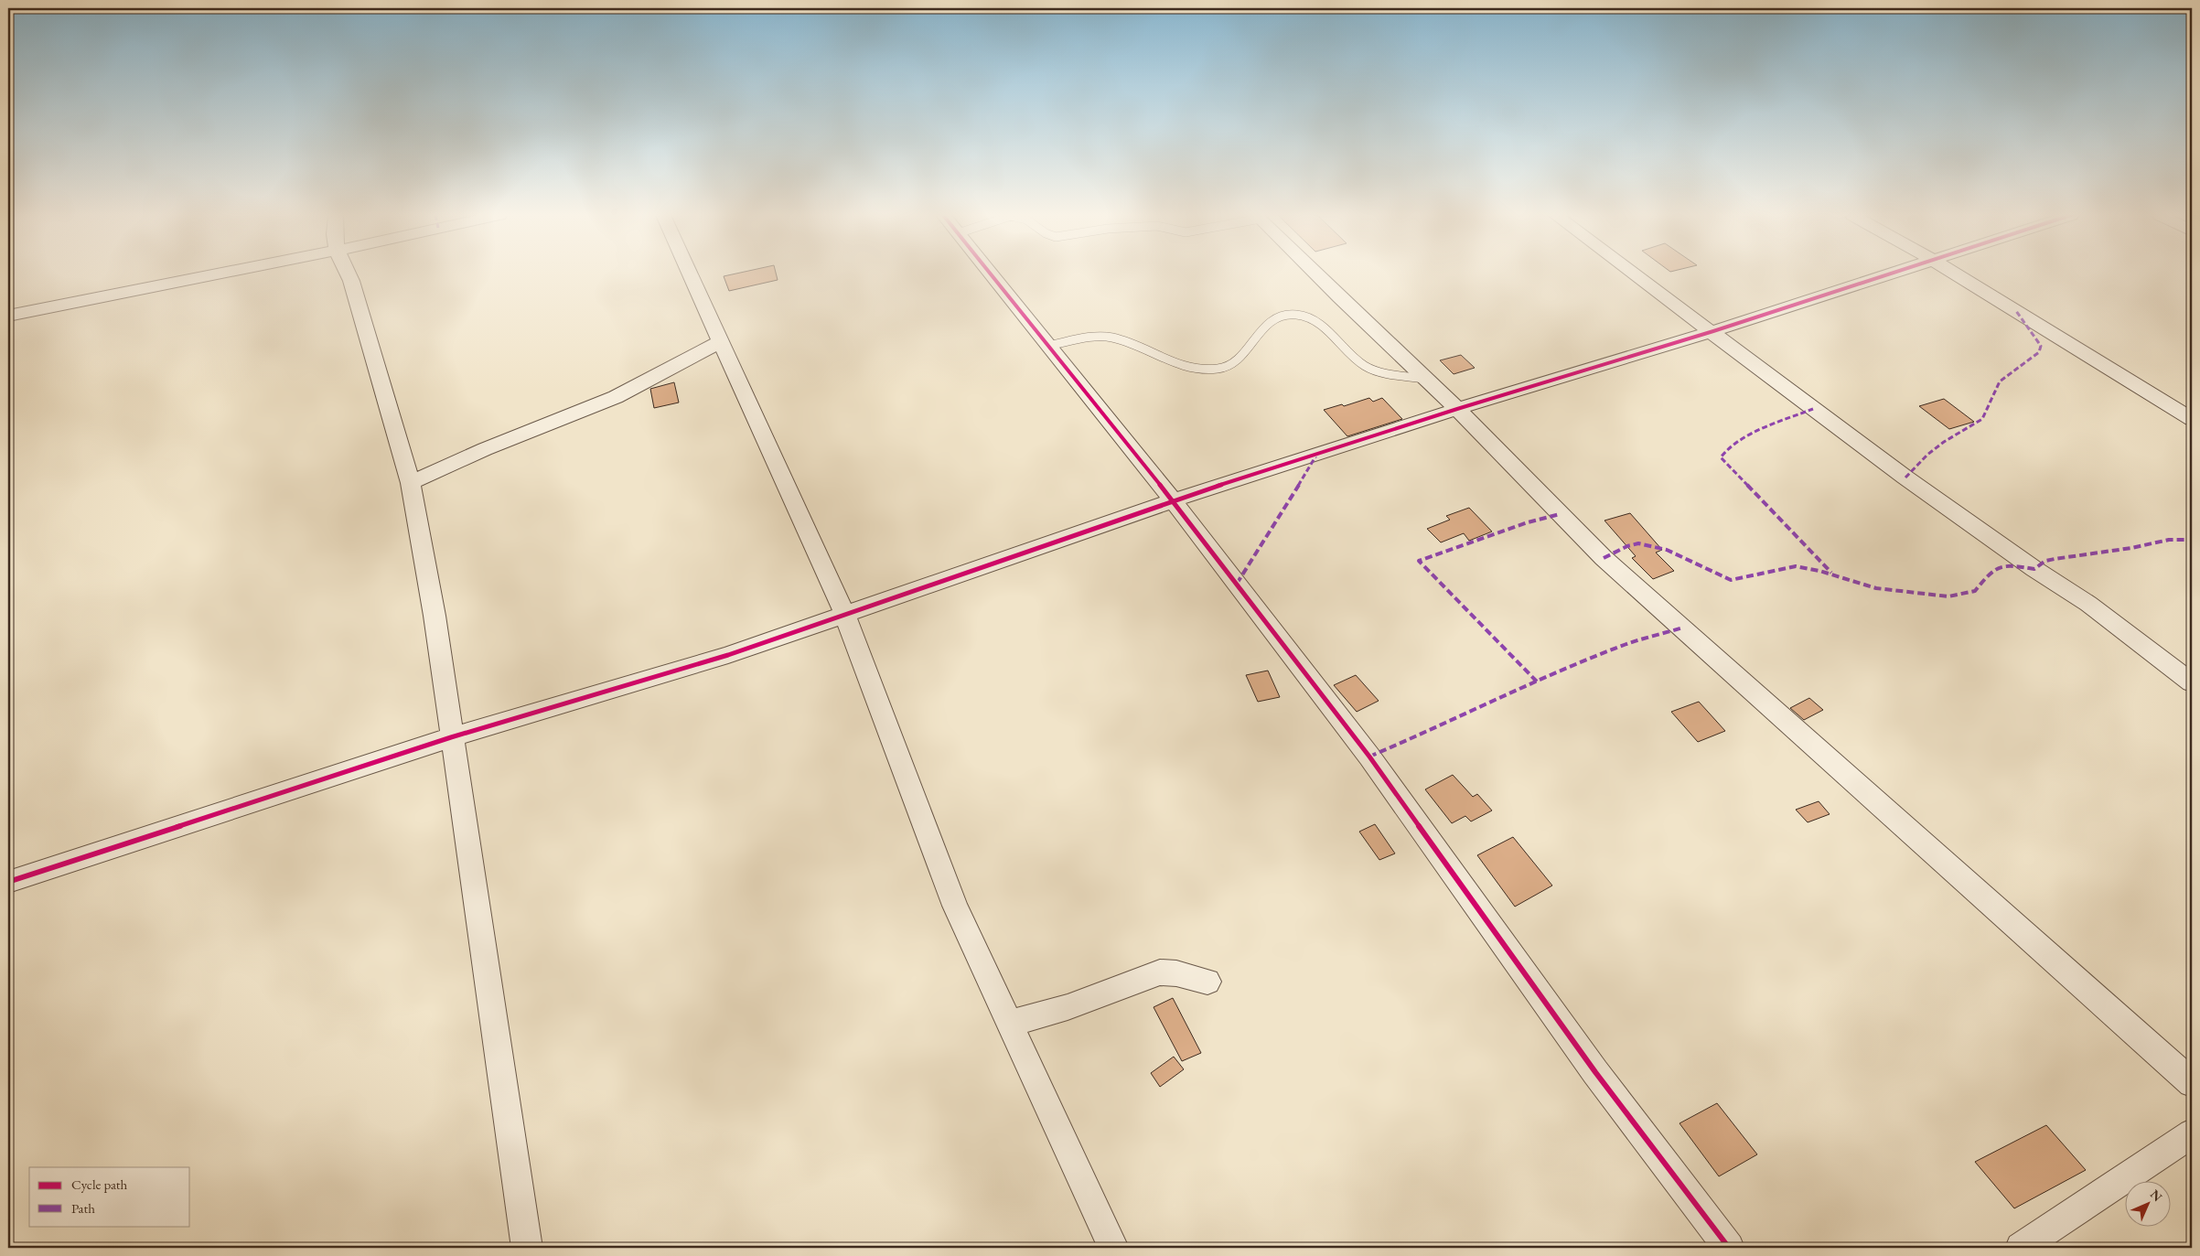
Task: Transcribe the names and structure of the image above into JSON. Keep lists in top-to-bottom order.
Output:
{
  "legend": ["Cycle path", "Path"],
  "north": "top right"
}
